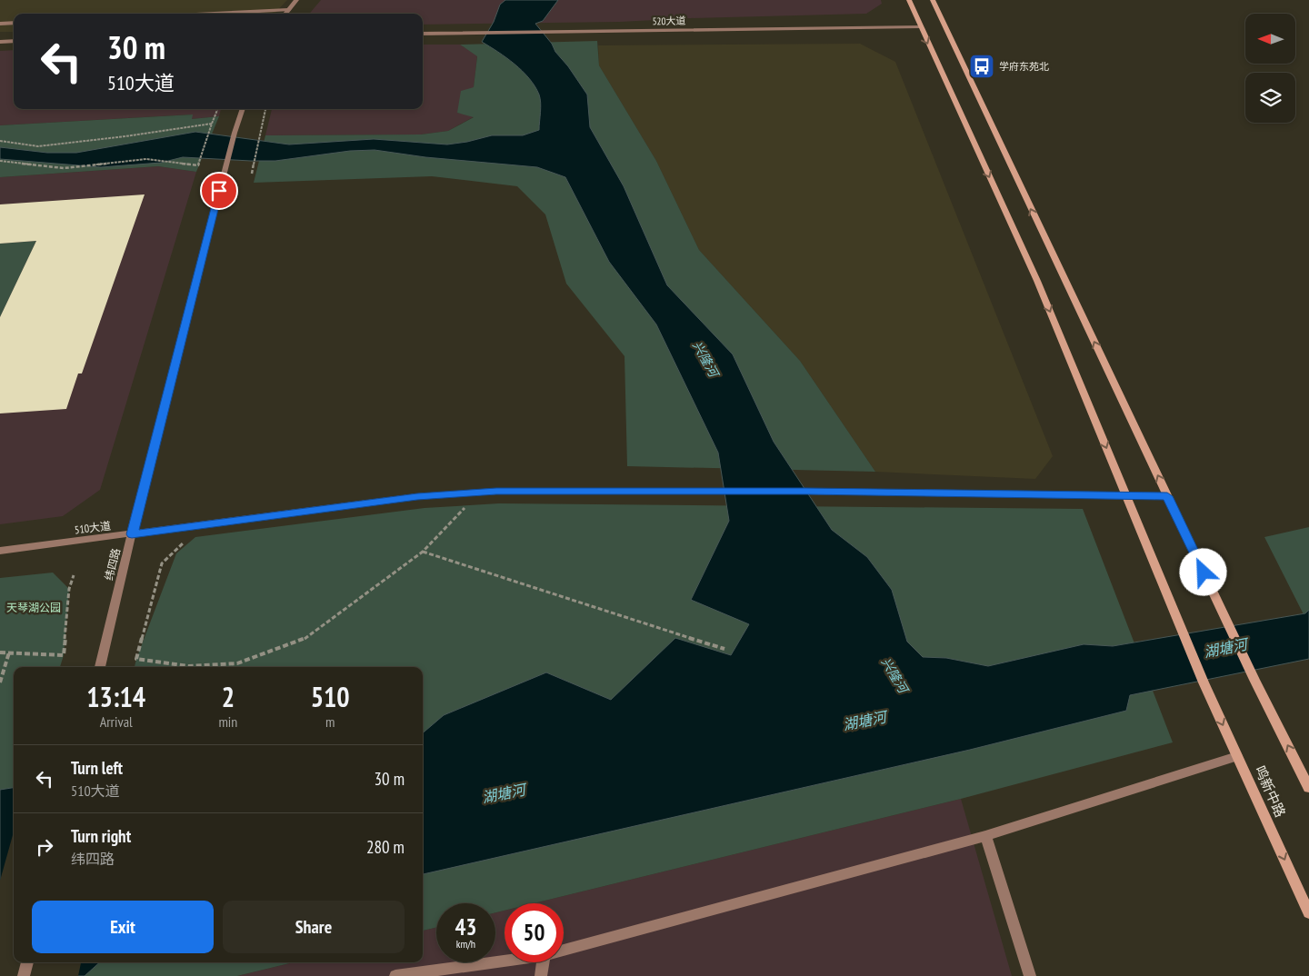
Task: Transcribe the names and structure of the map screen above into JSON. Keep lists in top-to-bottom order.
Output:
{
  "streets": {
    "main road": ["鸣新中路"],
    "street": ["520大道", "510大道", "纬四路"]
  },
  "crossings": [
    ["520大道", "鸣新中路"],
    ["510大道", "纬四路"],
    ["510大道", "鸣新中路"]
  ],
  "water": ["兴隆河", "湖塘河"],
  "parks": ["天琴湖公园"],
  "places": {
    "bus stop": ["学府东苑北"]
  },
  "north": "left",
  "page": {
    "turn": ["30 m", "510大道"],
    "eta": [
      "13:14",
      "Arrival",
      "2",
      "min",
      "510",
      "m"
    ],
    "list": [
      {
        "name": "Turn left",
        "note": "510大道",
        "value": "30 m"
      },
      {
        "name": "Turn right",
        "note": "纬四路",
        "value": "280 m"
      }
    ],
    "buttons": ["Exit", "Share"],
    "speed": "43 km/h",
    "limit": "50"
  }
}
